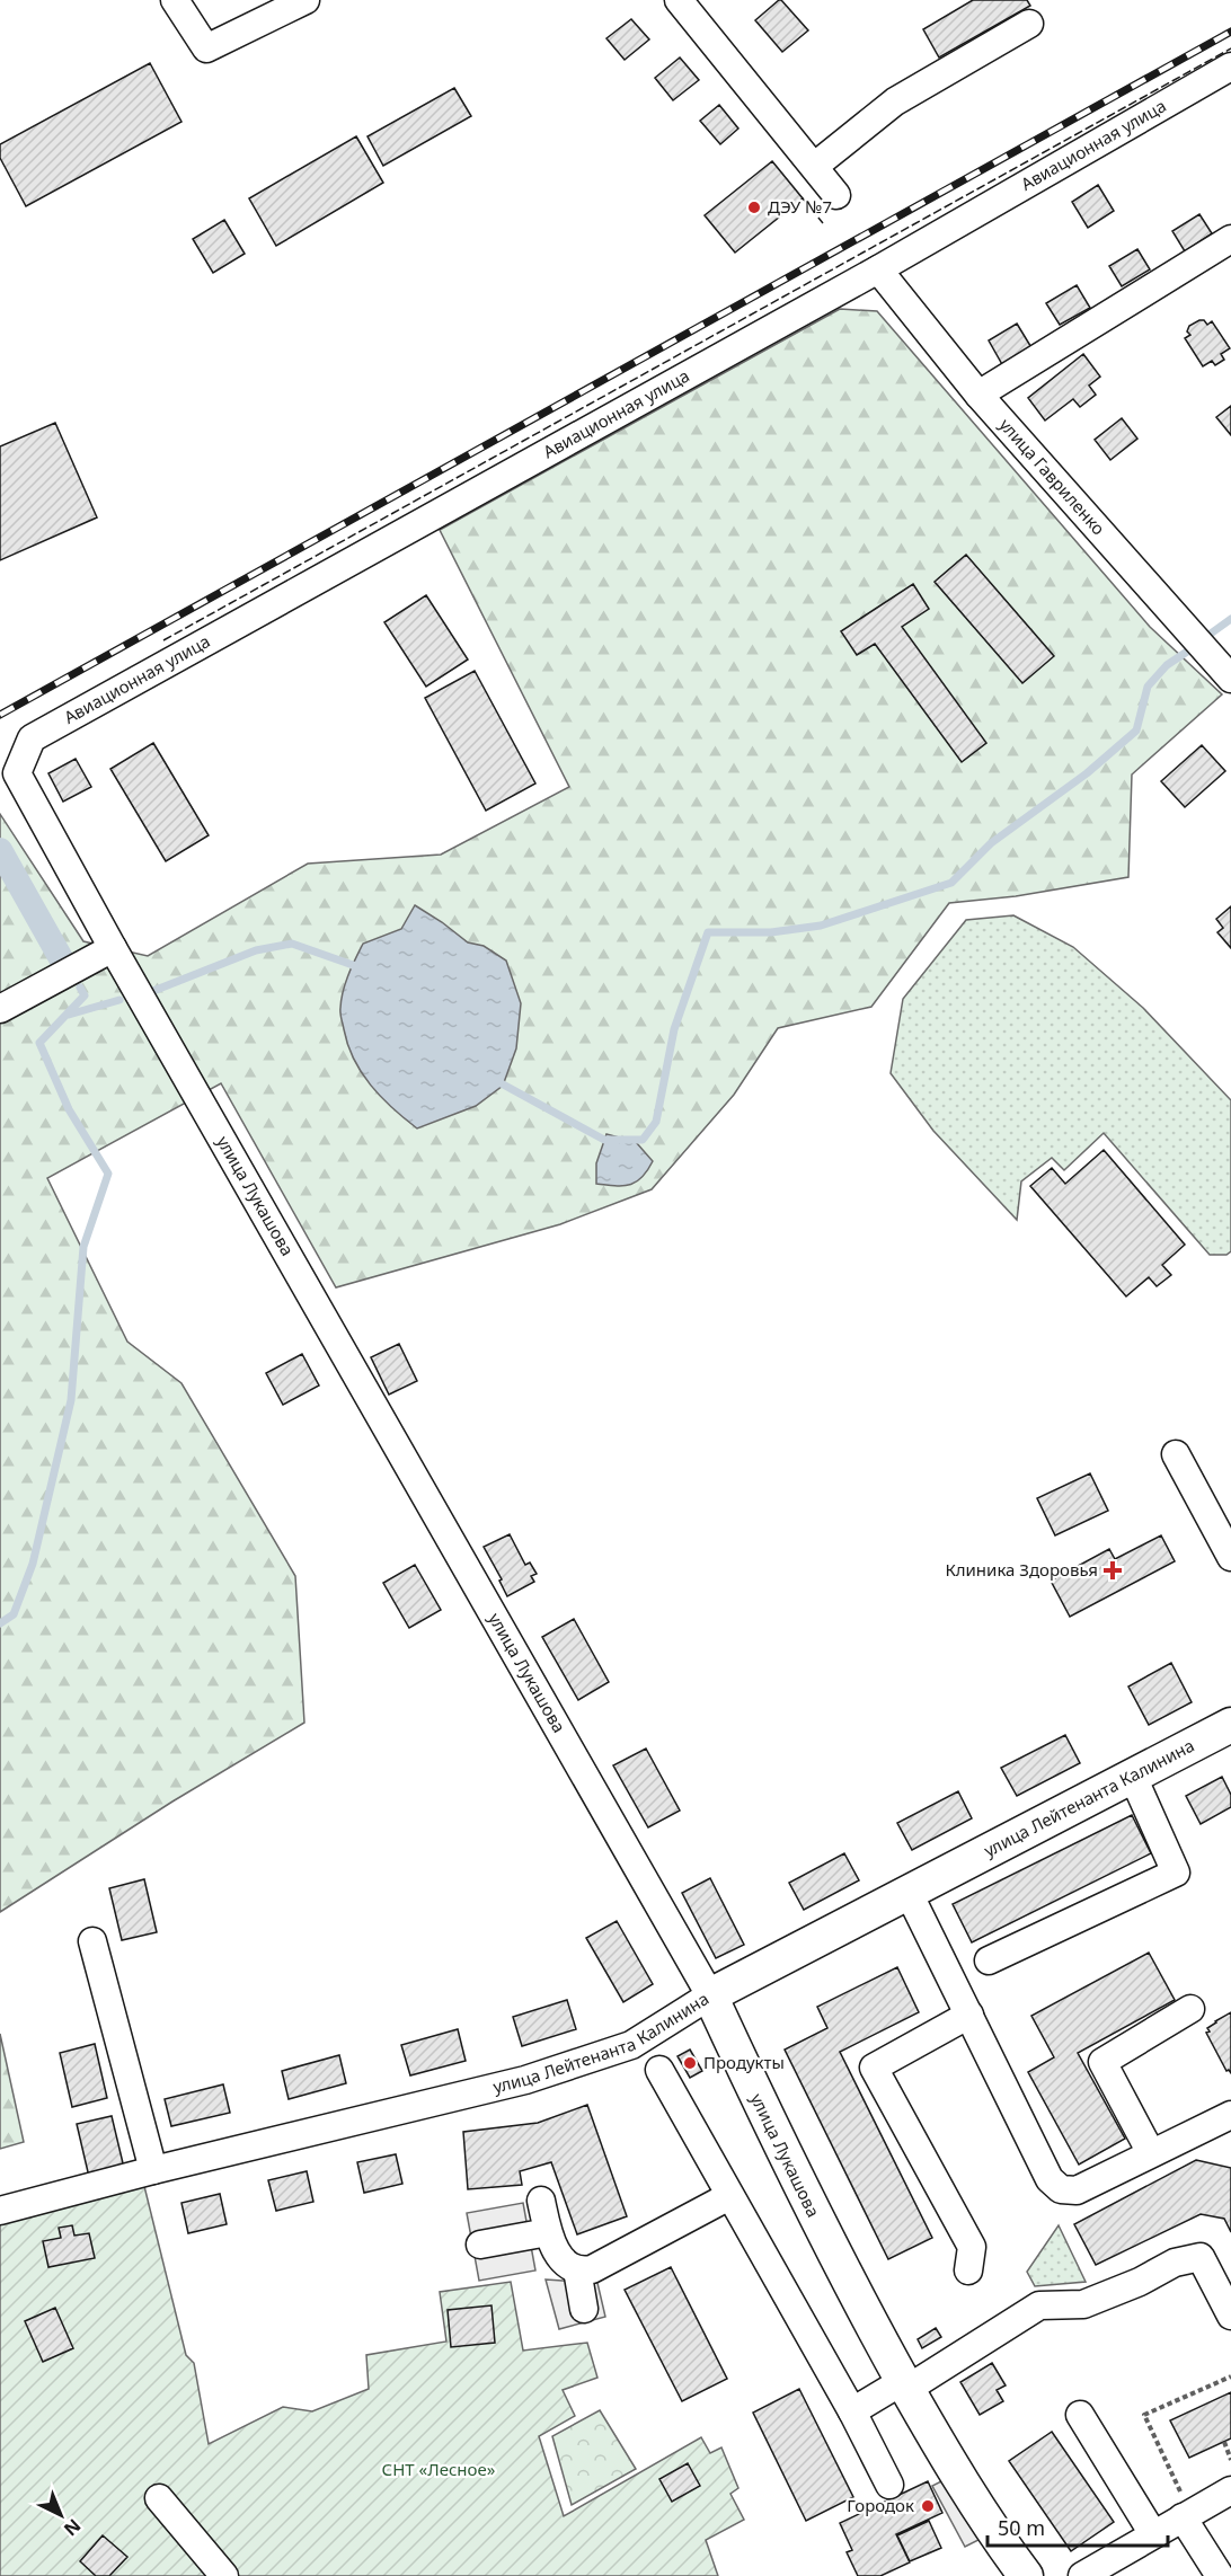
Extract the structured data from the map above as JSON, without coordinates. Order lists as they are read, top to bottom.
{
  "streets": {
    "main road": ["улица Лукашова", "улица Лейтенанта Калинина"],
    "street": ["Авиационная улица", "улица Гавриленко"]
  },
  "crossings": [
    ["Авиационная улица", "улица Гавриленко"],
    ["Авиационная улица", "улица Лукашова"],
    ["улица Лукашова", "улица Лейтенанта Калинина"]
  ],
  "parks": ["СНТ «Лесное»"],
  "places": {
    "other": ["ДЭУ №7", "Продукты", "Городок"],
    "health": ["Клиника Здоровья"]
  },
  "scale_bar": "50 m",
  "north": "bottom right"
}
